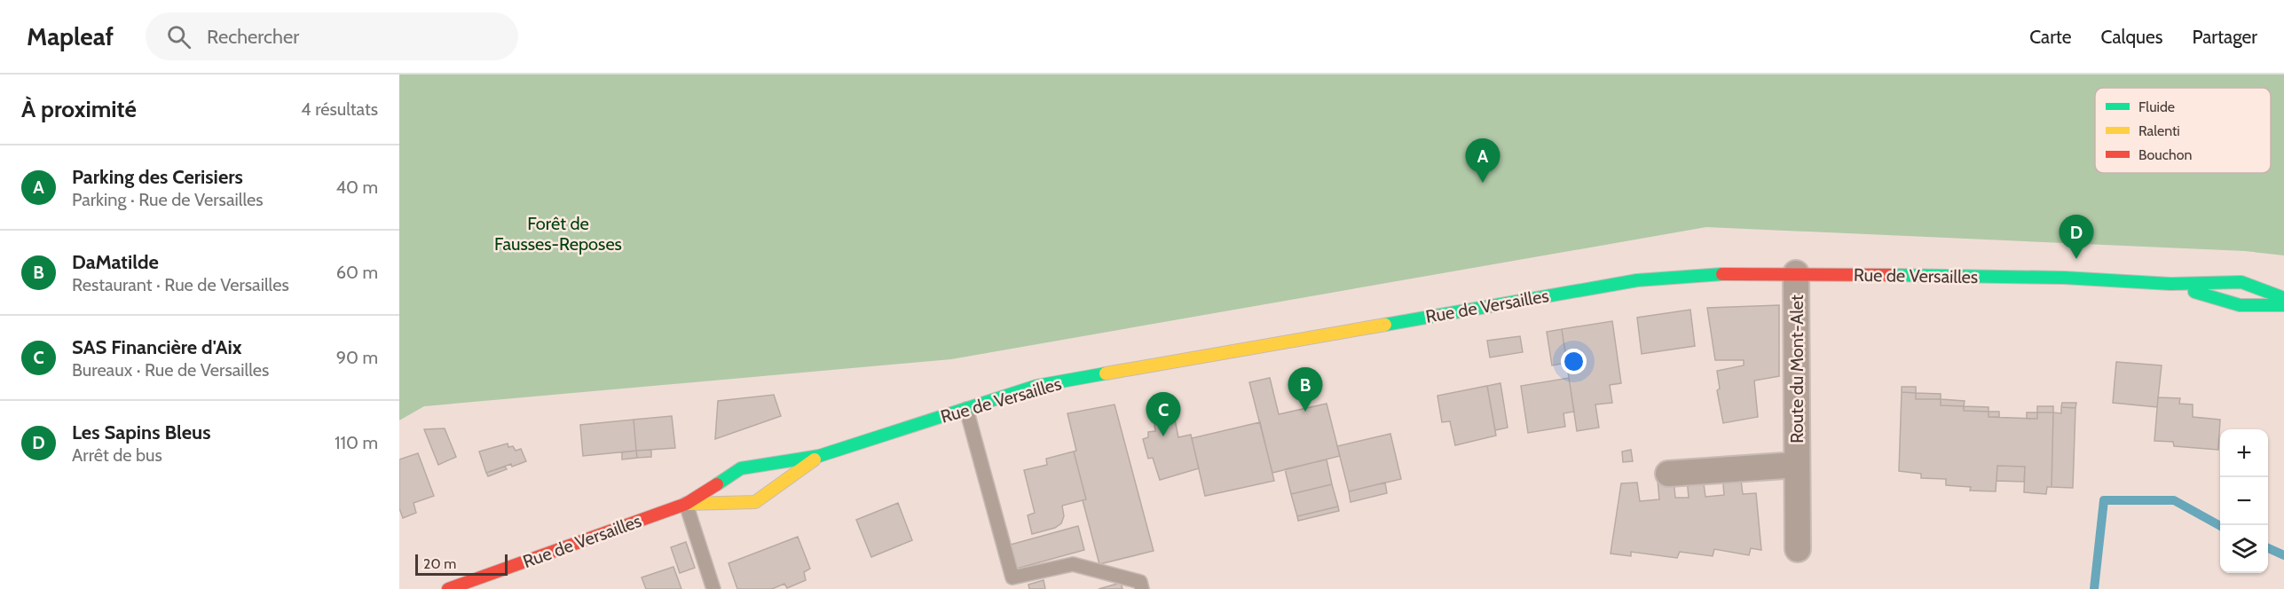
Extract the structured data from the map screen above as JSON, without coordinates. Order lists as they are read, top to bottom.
{
  "streets": {
    "main road": ["Rue de Versailles"],
    "street": ["Route du Mont-Alet"]
  },
  "crossings": [
    ["Rue de Versailles", "Route du Mont-Alet"]
  ],
  "parks": ["Forêt de Fausses-Reposes"],
  "legend": ["Fluide", "Ralenti", "Bouchon"],
  "scale_bar": "20 m",
  "page": {
    "header": "Mapleaf",
    "search": "Rechercher",
    "nav": ["Carte", "Calques", "Partager"],
    "heading": ["À proximité", "4 résultats"],
    "pins": [
      "A",
      "D",
      "B",
      "C"
    ],
    "list": [
      {
        "mark": "A",
        "name": "Parking des Cerisiers",
        "note": "Parking · Rue de Versailles",
        "value": "40 m"
      },
      {
        "mark": "B",
        "name": "DaMatilde",
        "note": "Restaurant · Rue de Versailles",
        "value": "60 m"
      },
      {
        "mark": "C",
        "name": "SAS Financière d'Aix",
        "note": "Bureaux · Rue de Versailles",
        "value": "90 m"
      },
      {
        "mark": "D",
        "name": "Les Sapins Bleus",
        "note": "Arrêt de bus",
        "value": "110 m"
      }
    ],
    "map_buttons": ["+", "−"],
    "scale": "20 m"
  }
}
